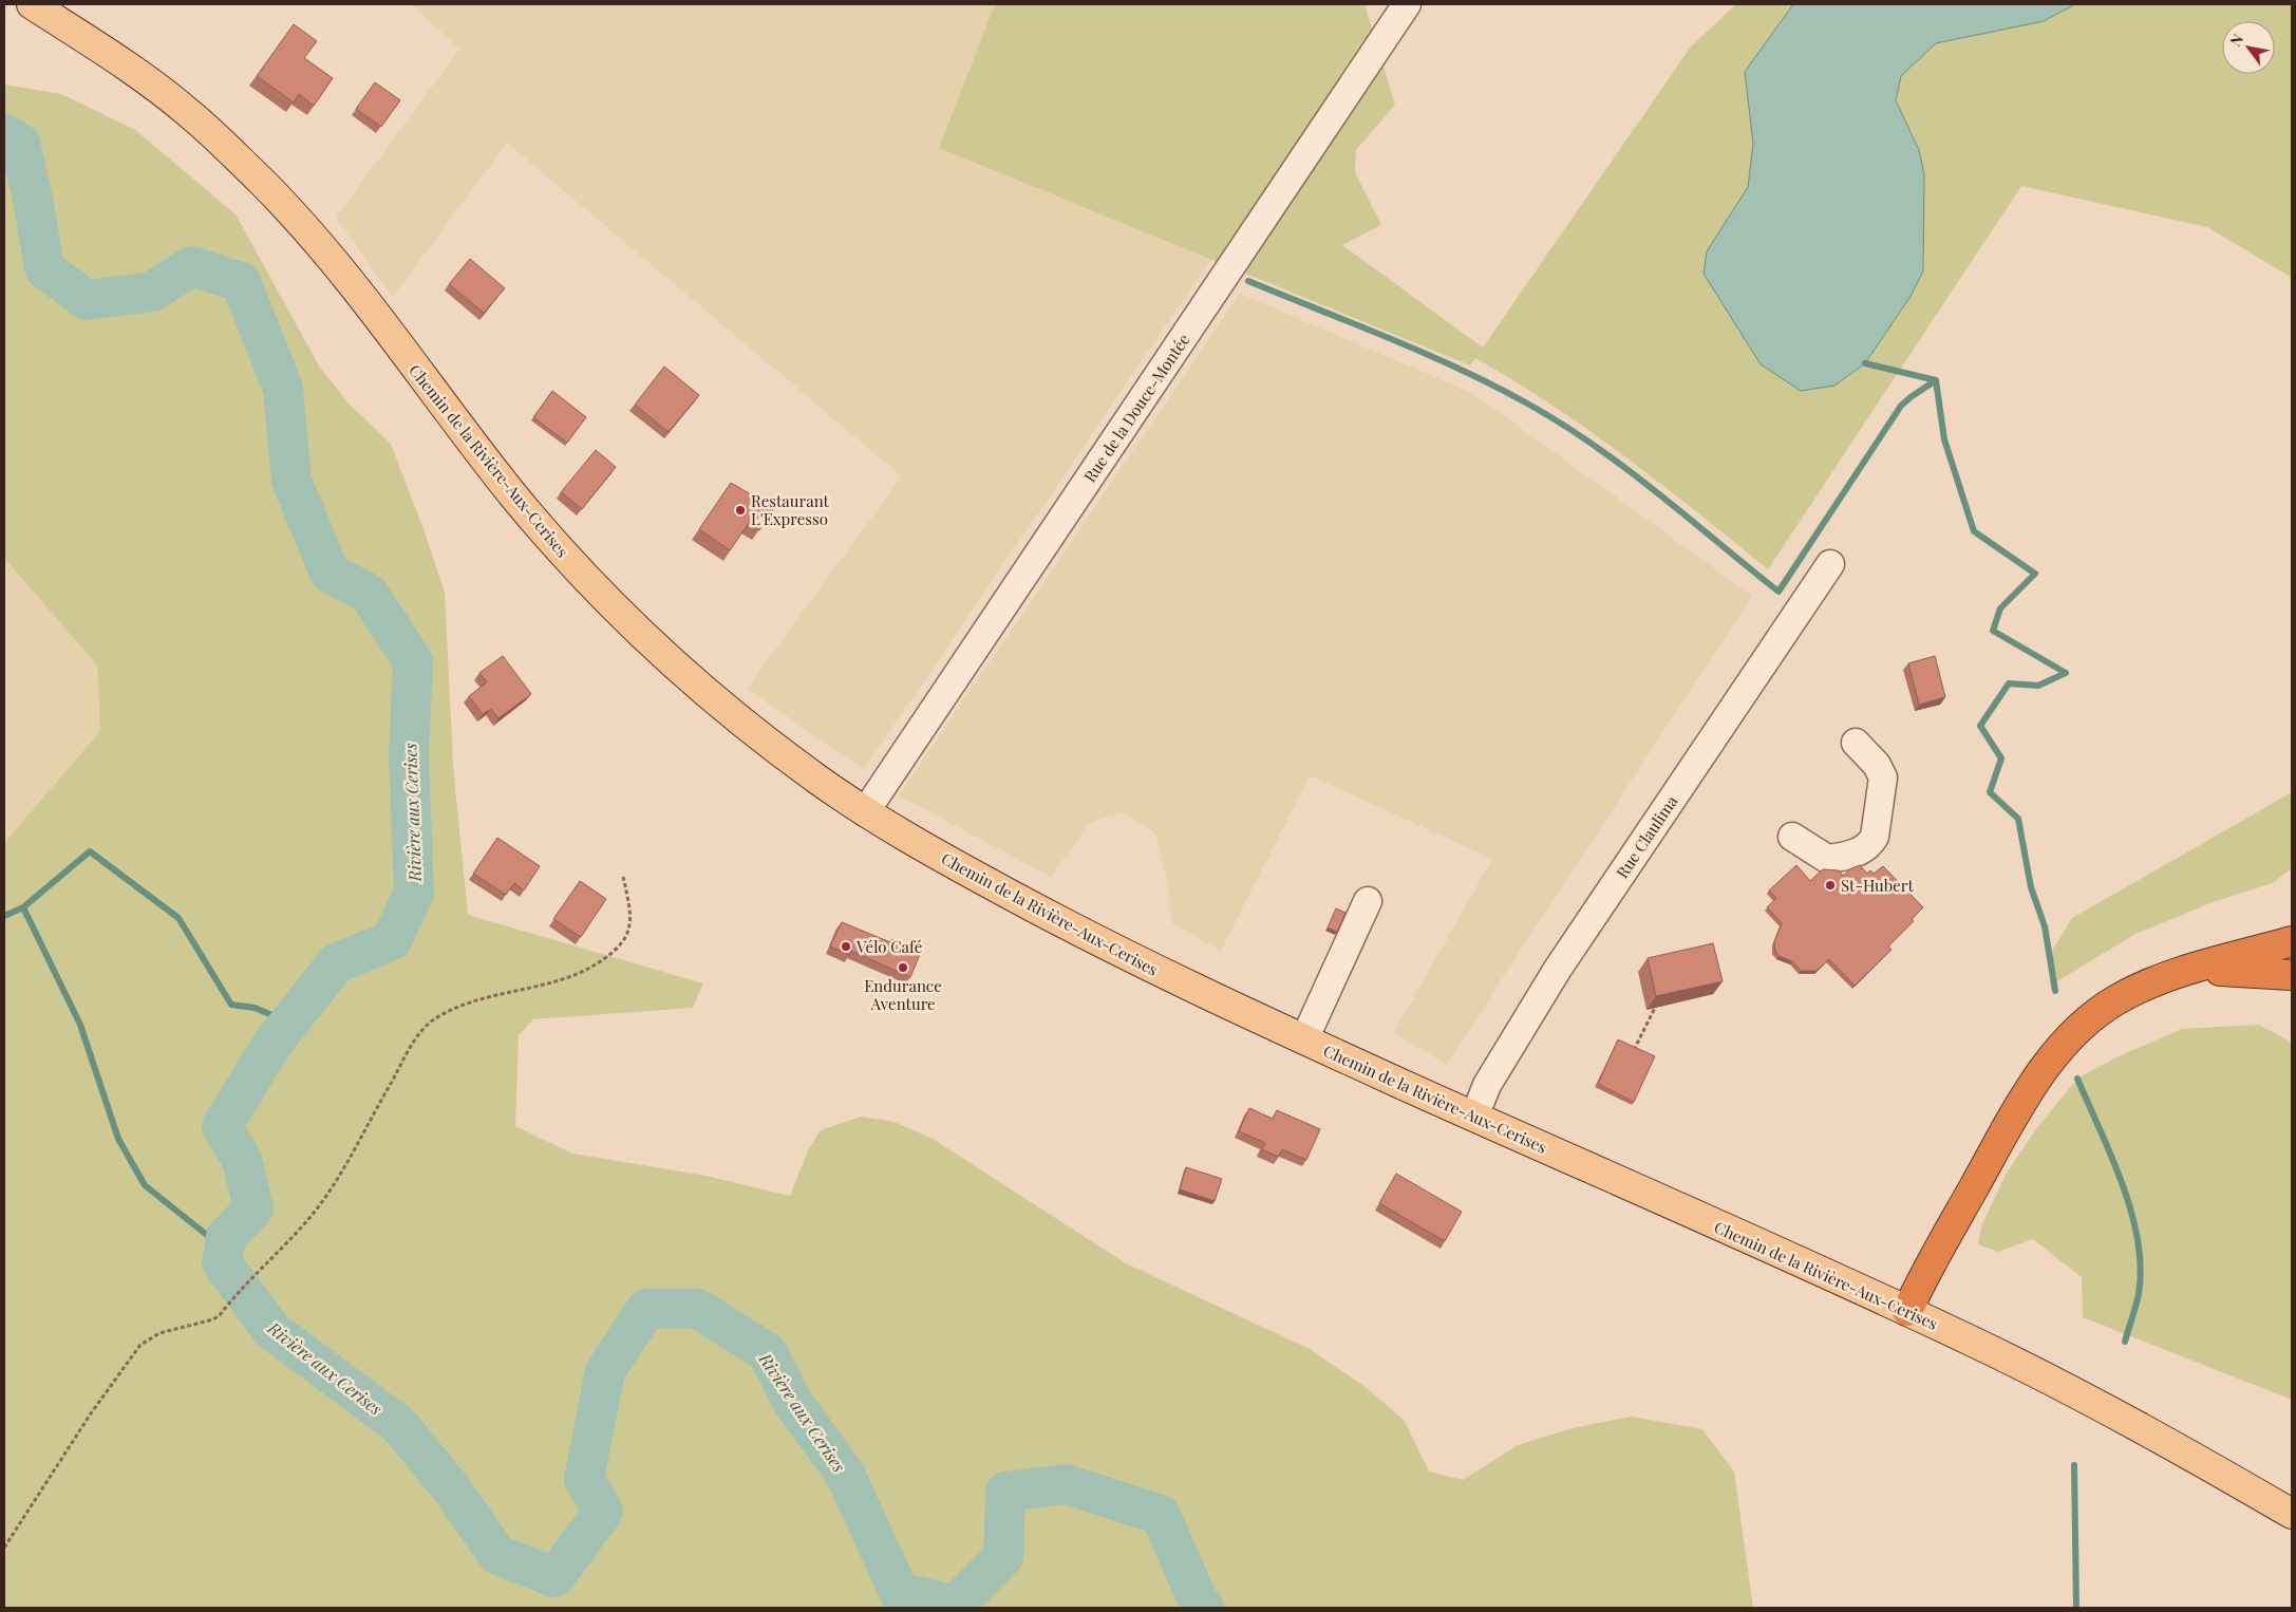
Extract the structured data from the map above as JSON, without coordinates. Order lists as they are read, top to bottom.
{
  "streets": {
    "main road": ["Chemin de la Rivière-Aux-Cerises"],
    "street": ["Rue de la Douce-Montée", "Rue Claulima"]
  },
  "crossings": [
    ["Rue de la Douce-Montée", "Chemin de la Rivière-Aux-Cerises"],
    ["Chemin de la Rivière-Aux-Cerises", "Rue Claulima"]
  ],
  "water": ["Rivière aux Cerises"],
  "places": [
    "Restaurant L'Expresso",
    "St-Hubert",
    "Vélo Café",
    "Endurance Aventure"
  ],
  "north": "top left"
}
